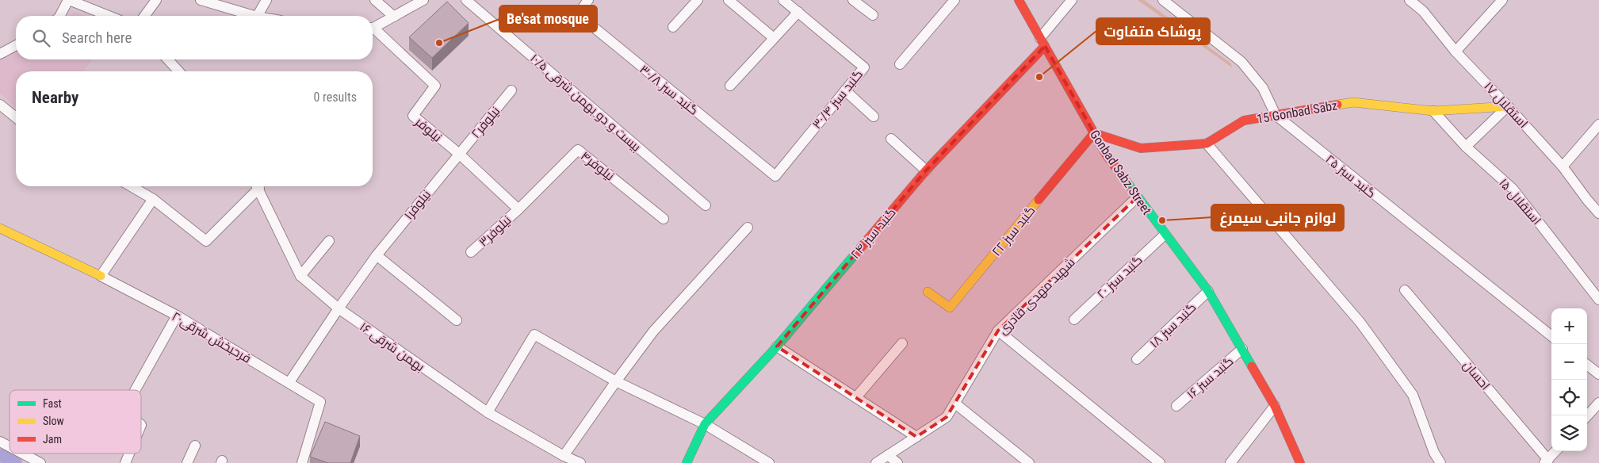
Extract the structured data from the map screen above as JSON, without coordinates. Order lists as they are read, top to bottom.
{
  "streets": {
    "street": [
      "گنبد سبز ۳۰/۸",
      "گنبد سبز ۳۰/۴",
      "بیست و دو بهمن شرقی ۱۰/۵",
      "استقلال ۱۷",
      "15 Gonbad Sabz",
      "نیلوفر۲",
      "نیلوفر",
      "نیلوفر۴",
      "Gonbad Sabz Street",
      "گنبد سبز ۲۵",
      "استقلال ۱۵",
      "نیلوفر۱",
      "نیلوفر۳",
      "گنبد سبز ۲۲",
      "گنبد سبز ۲۴",
      "گنبد سبز ۲۰",
      "شهید مهدی قادری",
      "گنبد سبز ۱۸",
      "فرحبخش شرقی۲۰",
      "بهمن شرقی ۱۶",
      "احسان",
      "گنبد سبز ۱۶"
    ]
  },
  "crossings": [
    ["گنبد سبز ۳۰/۸", "گنبد سبز ۳۰/۴"],
    ["استقلال ۱۷", "15 Gonbad Sabz"],
    ["15 Gonbad Sabz", "Gonbad Sabz Street"],
    ["15 Gonbad Sabz", "گنبد سبز ۲۵"],
    ["15 Gonbad Sabz", "استقلال ۱۵"],
    ["15 Gonbad Sabz", "گنبد سبز ۲۲"],
    ["نیلوفر۲", "نیلوفر"],
    ["نیلوفر۲", "نیلوفر۱"],
    ["نیلوفر", "نیلوفر۴"],
    ["نیلوفر", "نیلوفر۱"],
    ["نیلوفر", "نیلوفر۳"],
    ["نیلوفر۴", "نیلوفر۳"],
    ["Gonbad Sabz Street", "گنبد سبز ۲۲"],
    ["Gonbad Sabz Street", "گنبد سبز ۲۴"],
    ["Gonbad Sabz Street", "گنبد سبز ۲۰"],
    ["Gonbad Sabz Street", "شهید مهدی قادری"],
    ["Gonbad Sabz Street", "گنبد سبز ۱۸"],
    ["Gonbad Sabz Street", "گنبد سبز ۱۶"],
    ["نیلوفر۱", "فرحبخش شرقی۲۰"],
    ["نیلوفر۱", "بهمن شرقی ۱۶"]
  ],
  "places": ["Be'sat mosque", "پوشاک متفاوت", "لوازم جانبی سیمرغ"],
  "legend": ["Fast", "Slow", "Jam"],
  "page": {
    "search": "Search here",
    "heading": ["Nearby", "0 results"],
    "map_buttons": ["+", "−"]
  }
}
